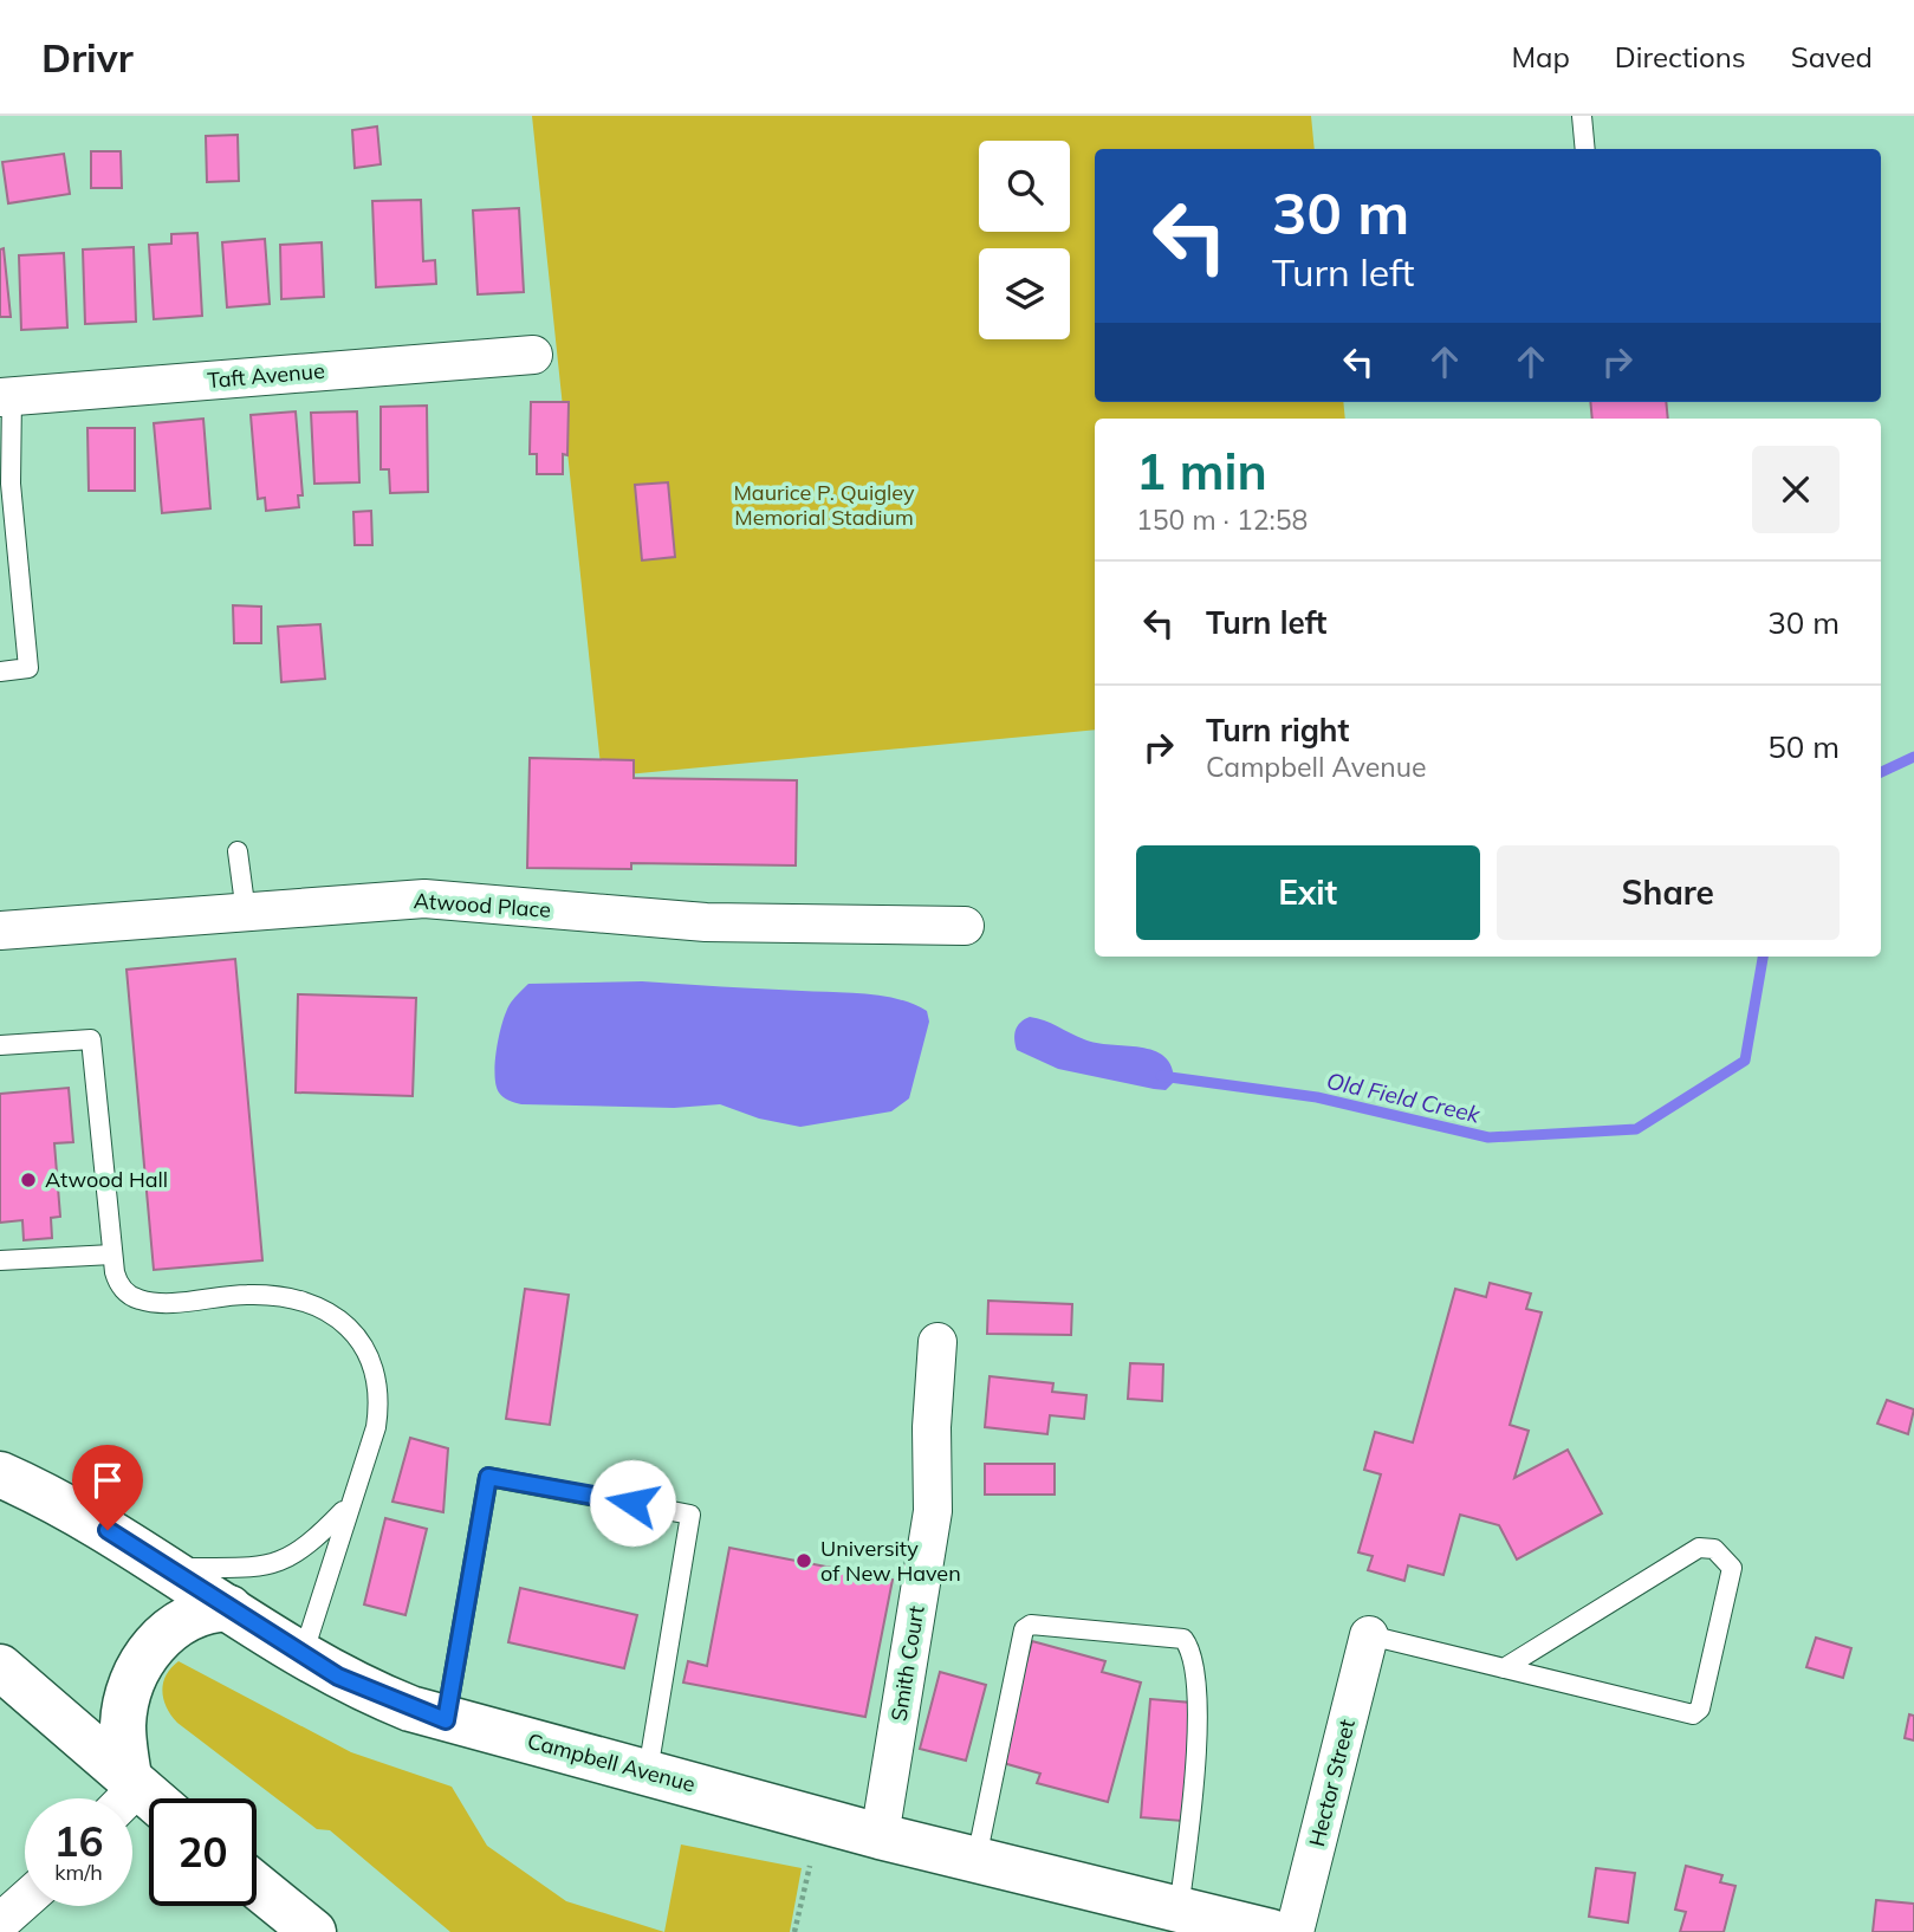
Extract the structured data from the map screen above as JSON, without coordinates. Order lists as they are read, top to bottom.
{
  "streets": {
    "main road": ["Campbell Avenue"],
    "street": [
      "Taft Avenue",
      "Atwood Place",
      "Smith Court",
      "Hector Street"
    ]
  },
  "crossings": [
    ["Smith Court", "Campbell Avenue"]
  ],
  "water": ["Old Field Creek"],
  "parks": ["Maurice P. Quigley Memorial Stadium"],
  "places": ["Atwood Hall", "University of New Haven"],
  "page": {
    "header": "Drivr",
    "nav": ["Map", "Directions", "Saved"],
    "turn": ["30 m", "Turn left"],
    "heading": ["1 min", "150 m · 12:58"],
    "list": [
      {
        "name": "Turn left",
        "value": "30 m"
      },
      {
        "name": "Turn right",
        "note": "Campbell Avenue",
        "value": "50 m"
      }
    ],
    "buttons": ["Exit", "Share"],
    "speed": "16 km/h",
    "limit": "20"
  }
}
